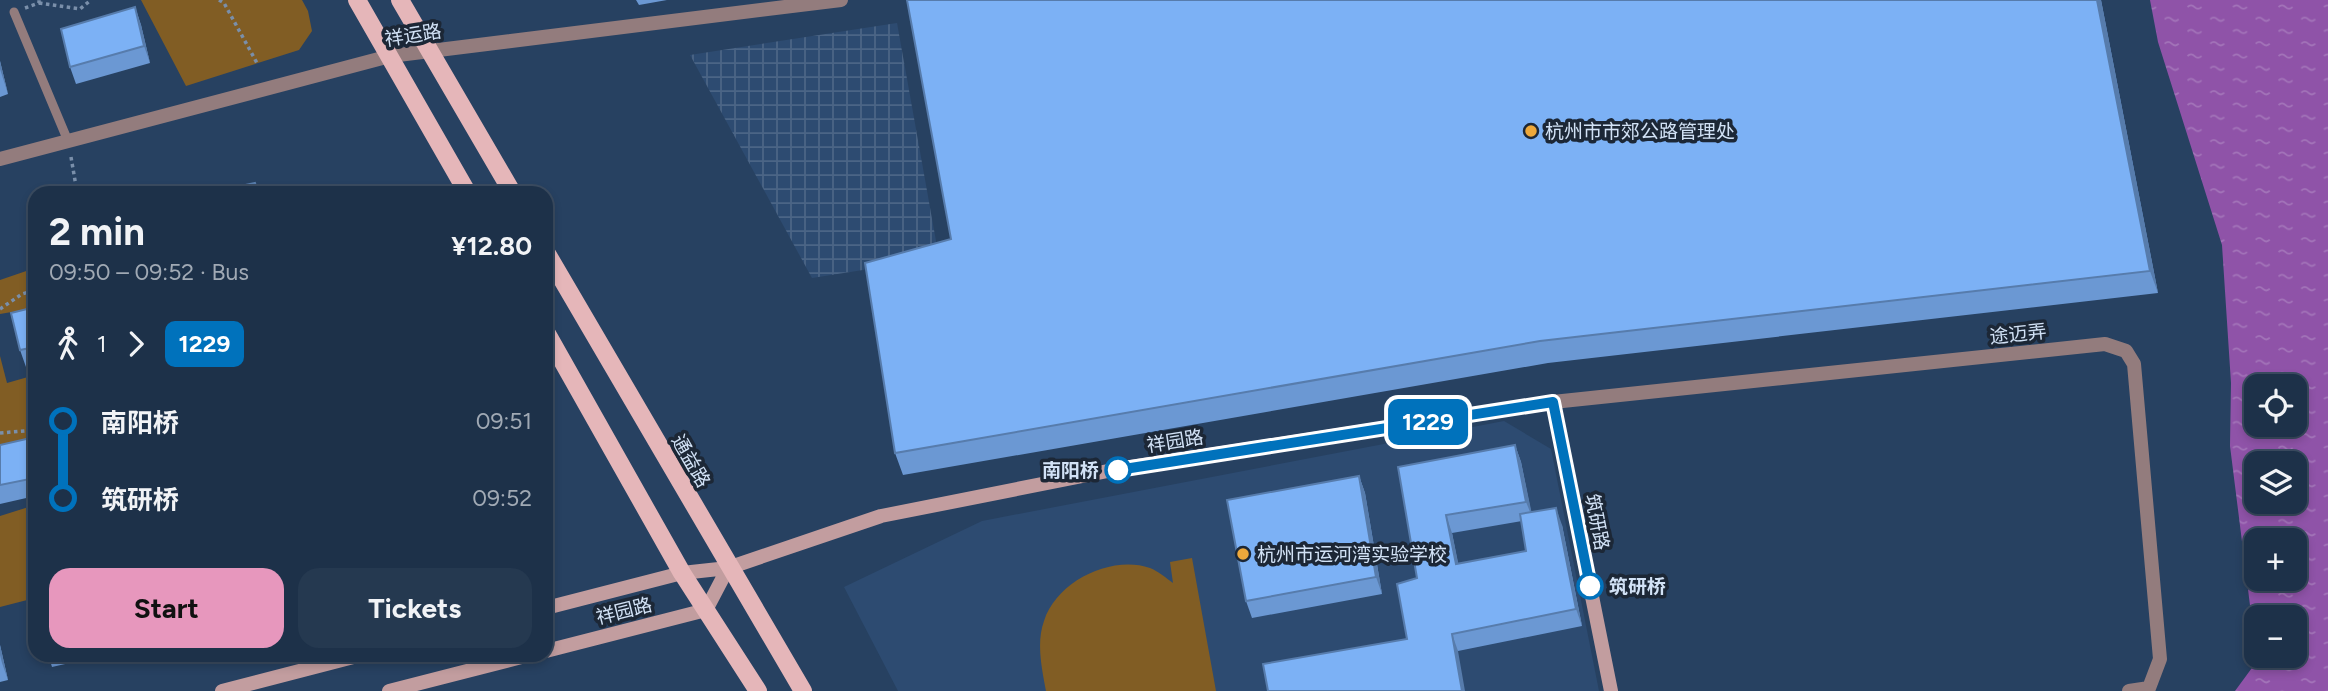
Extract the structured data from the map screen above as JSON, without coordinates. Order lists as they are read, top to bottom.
{
  "streets": {
    "main road": ["通益路"],
    "street": [
      "祥运路",
      "途迈弄",
      "祥园路",
      "筑研路"
    ]
  },
  "crossings": [
    ["途迈弄", "祥园路"],
    ["途迈弄", "筑研路"],
    ["祥园路", "通益路"],
    ["祥园路", "筑研路"]
  ],
  "places": [
    "杭州市市郊公路管理处",
    "南阳桥",
    "杭州市运河湾实验学校",
    "筑研桥"
  ],
  "lines": ["bus line 1229"],
  "page": {
    "on_map": "1229",
    "heading": ["2 min", "09:50 – 09:52 · Bus", "¥12.80"],
    "legs": ["1", "1229"],
    "map_buttons": ["+", "−"],
    "list": [
      {
        "name": "南阳桥",
        "value": "09:51"
      },
      {
        "name": "筑研桥",
        "value": "09:52"
      }
    ],
    "buttons": ["Start", "Tickets"]
  }
}
